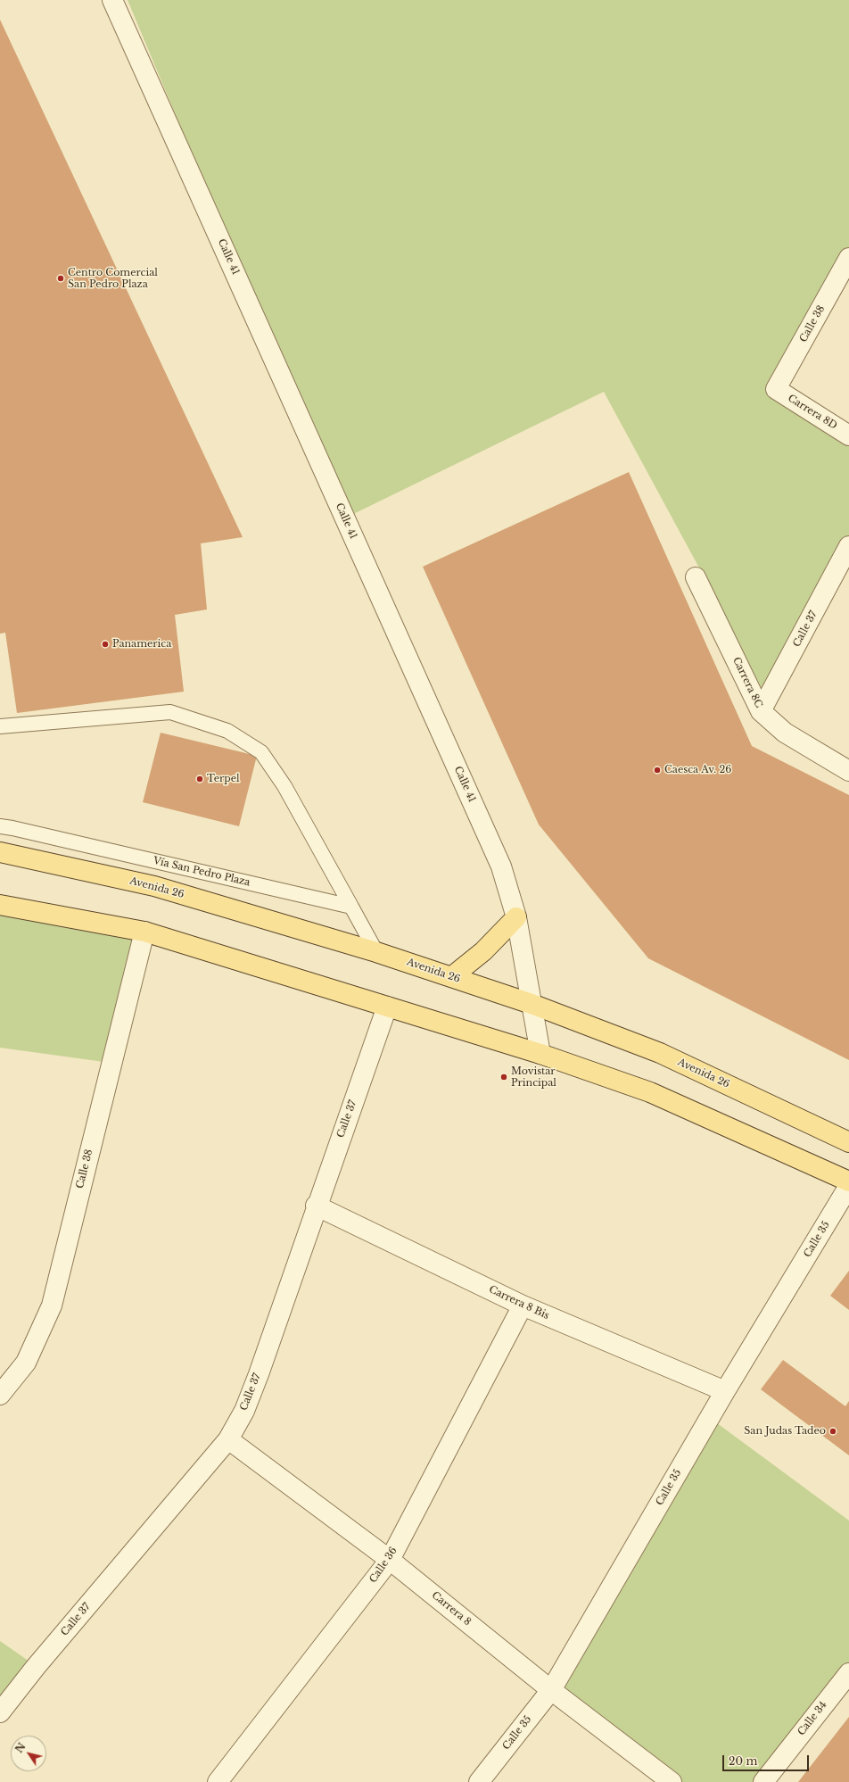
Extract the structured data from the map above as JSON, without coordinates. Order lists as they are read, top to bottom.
{
  "streets": {
    "main road": ["Avenida 26"],
    "street": [
      "Calle 41",
      "Calle 38",
      "Carrera 8D",
      "Calle 37",
      "Carrera 8C",
      "Calle 35",
      "Carrera 8 Bis",
      "Calle 36",
      "Carrera 8",
      "Calle 34"
    ],
    "lane": ["Vía San Pedro Plaza"]
  },
  "crossings": [
    ["Calle 41", "Avenida 26"],
    ["Calle 38", "Carrera 8D"],
    ["Calle 37", "Carrera 8C"],
    ["Calle 37", "Carrera 8 Bis"],
    ["Calle 37", "Carrera 8"],
    ["Calle 35", "Carrera 8 Bis"],
    ["Calle 35", "Carrera 8"],
    ["Carrera 8 Bis", "Calle 36"],
    ["Calle 36", "Carrera 8"]
  ],
  "places": [
    "Centro Comercial San Pedro Plaza",
    "Panamerica",
    "Caesca Av. 26",
    "Terpel",
    "Movistar Principal",
    "San Judas Tadeo"
  ],
  "scale_bar": "20 m",
  "north": "top left"
}
